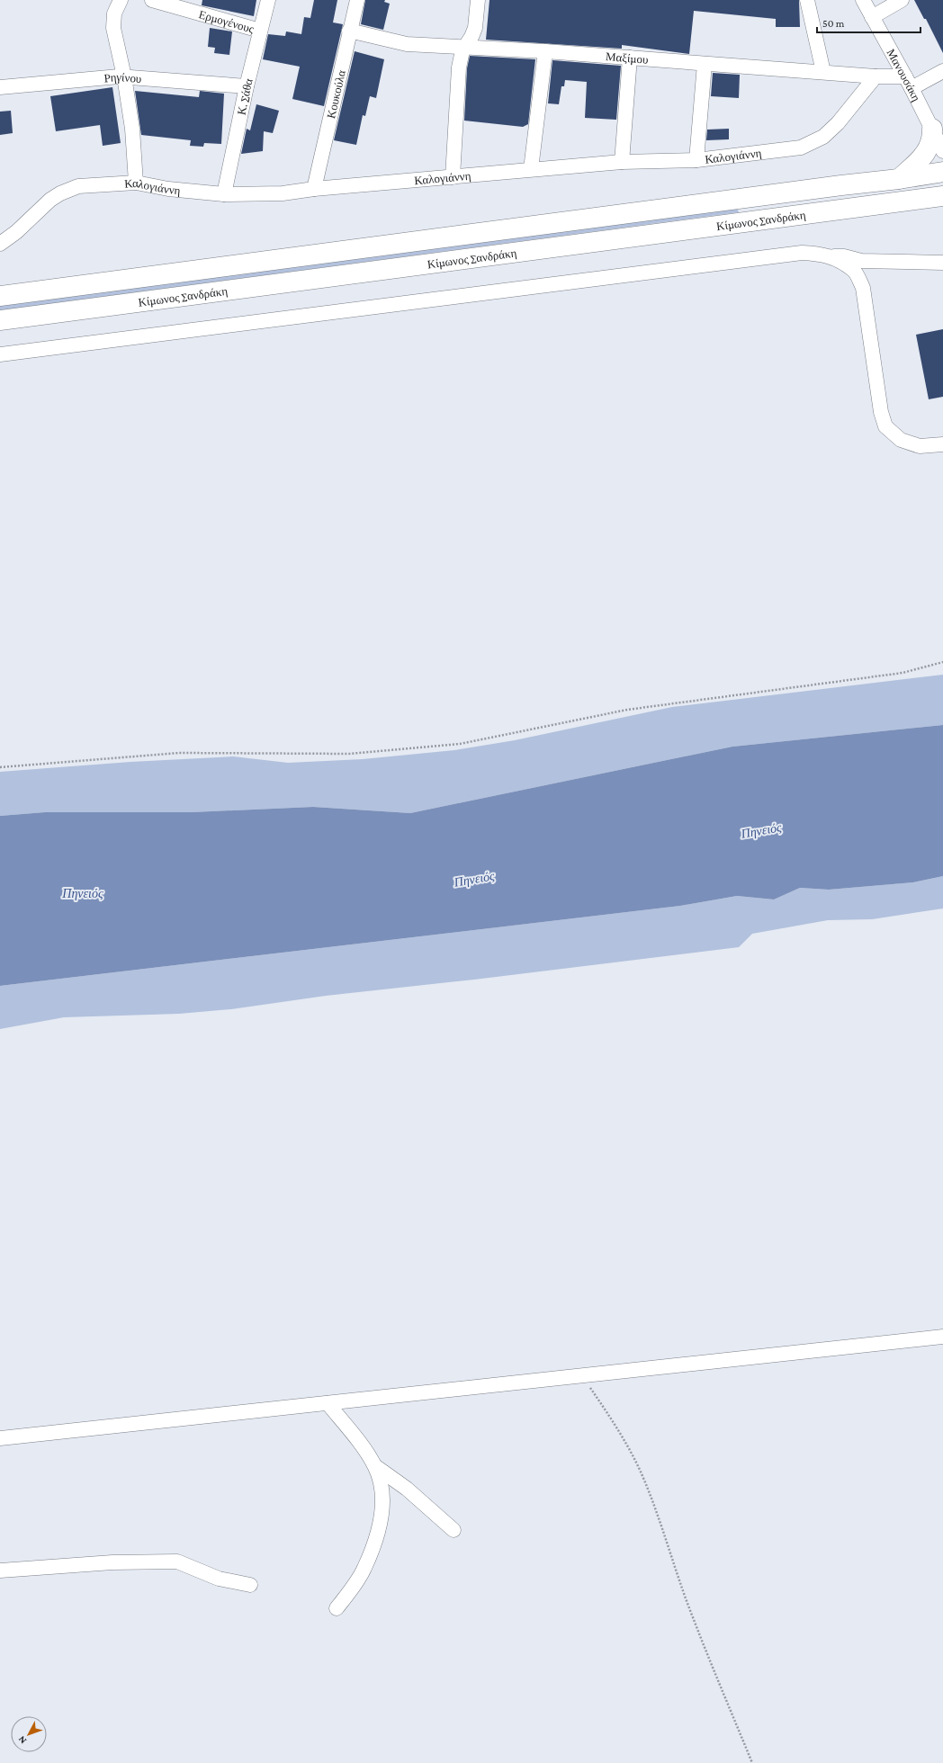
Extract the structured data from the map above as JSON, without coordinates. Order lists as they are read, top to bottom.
{
  "streets": {
    "highway": ["Κίμωνος Σανδράκη"],
    "street": [
      "Ερμογένους",
      "Μαξίμου",
      "Μανουσάκη",
      "Ρηγίνου",
      "Κουκούλα",
      "Κ. Σάθα",
      "Καλογιάννη"
    ]
  },
  "crossings": [
    ["Ερμογένους", "Κ. Σάθα"],
    ["Μαξίμου", "Μανουσάκη"],
    ["Μαξίμου", "Κουκούλα"],
    ["Μαξίμου", "Καλογιάννη"],
    ["Ρηγίνου", "Κ. Σάθα"],
    ["Κουκούλα", "Καλογιάννη"],
    ["Κ. Σάθα", "Καλογιάννη"]
  ],
  "water": ["Πηνειός"],
  "scale_bar": "50 m",
  "north": "bottom left"
}
